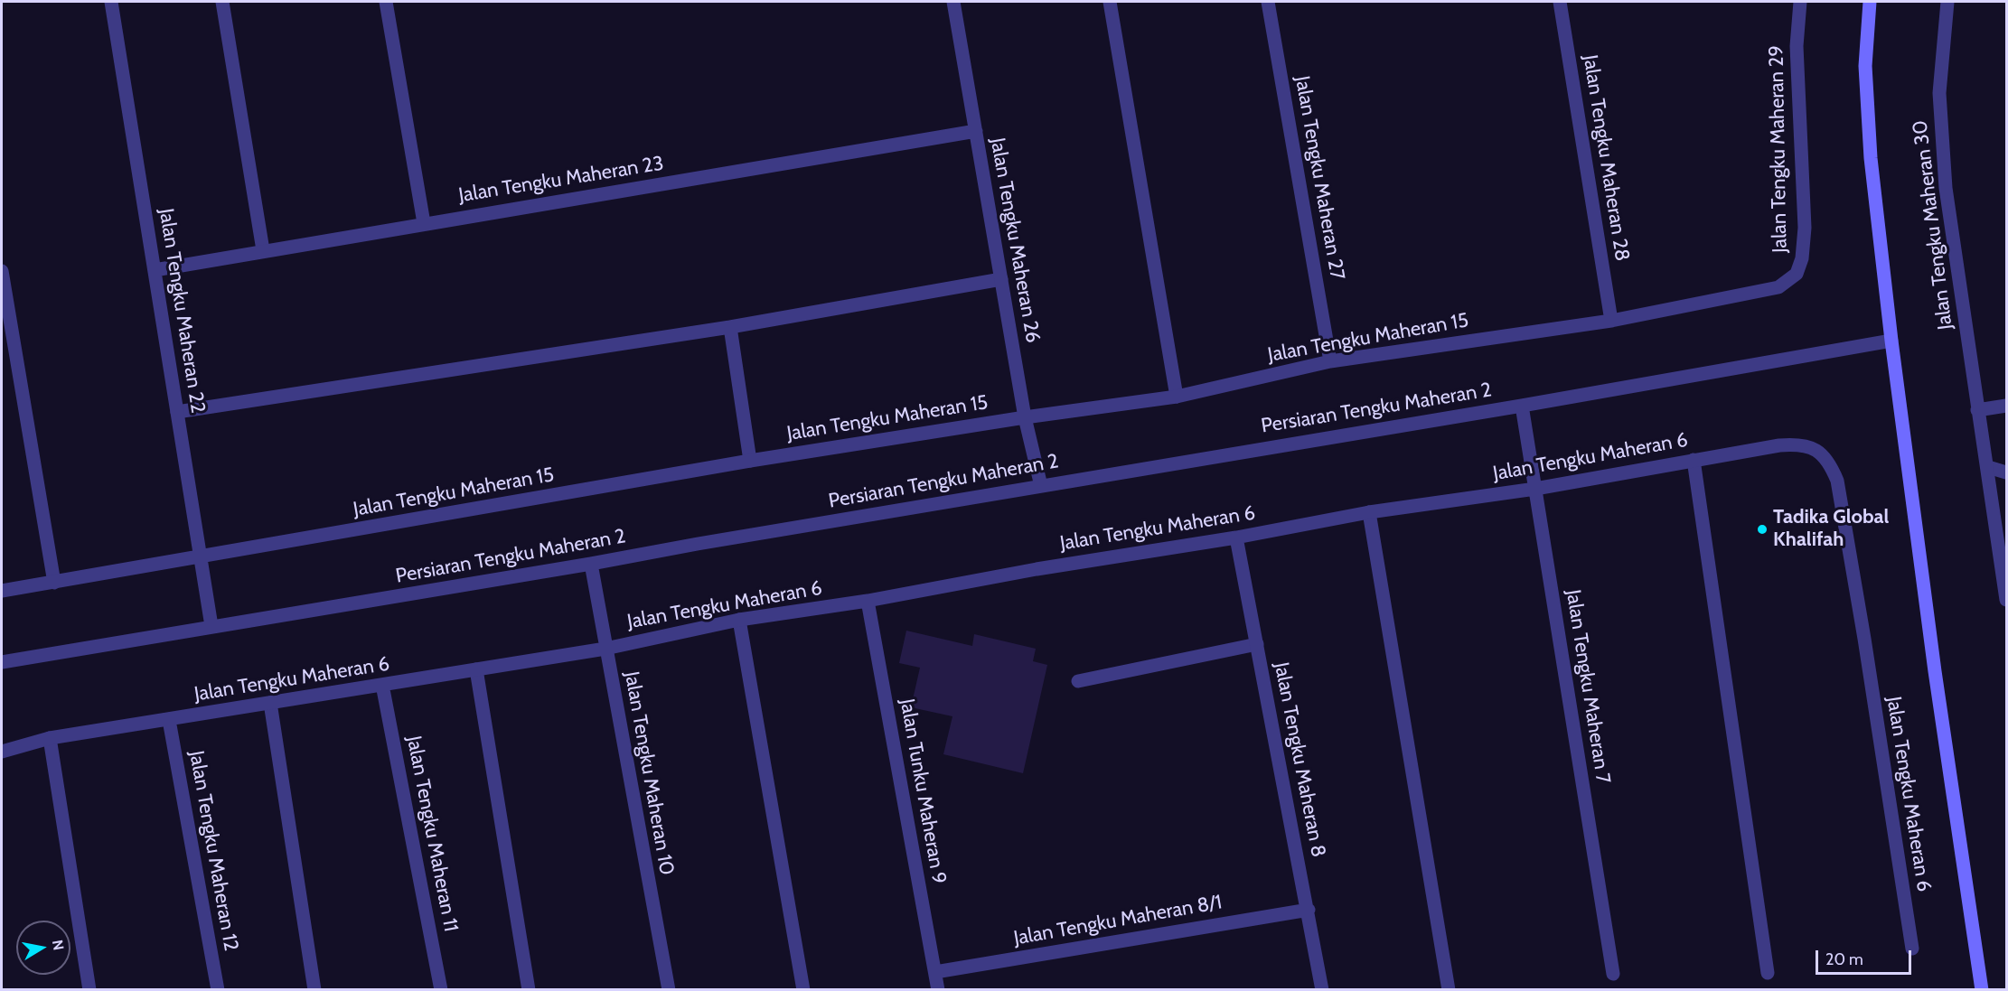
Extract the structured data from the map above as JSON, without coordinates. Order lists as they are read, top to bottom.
{
  "streets": {
    "street": [
      "Jalan Tengku Maheran 29",
      "Jalan Tengku Maheran 28",
      "Jalan Tengku Maheran 27",
      "Jalan Tengku Maheran 23",
      "Jalan Tengku Maheran 30",
      "Jalan Tengku Maheran 26",
      "Jalan Tengku Maheran 22",
      "Jalan Tengku Maheran 15",
      "Persiaran Tengku Maheran 2",
      "Jalan Tengku Maheran 6",
      "Jalan Tengku Maheran 7",
      "Jalan Tengku Maheran 8",
      "Jalan Tengku Maheran 10",
      "Jalan Tunku Maheran 9",
      "Jalan Tengku Maheran 11",
      "Jalan Tengku Maheran 12",
      "Jalan Tengku Maheran 8/1"
    ]
  },
  "crossings": [
    ["Jalan Tengku Maheran 29", "Jalan Tengku Maheran 15"],
    ["Jalan Tengku Maheran 28", "Jalan Tengku Maheran 15"],
    ["Jalan Tengku Maheran 27", "Jalan Tengku Maheran 15"],
    ["Jalan Tengku Maheran 23", "Jalan Tengku Maheran 26"],
    ["Jalan Tengku Maheran 23", "Jalan Tengku Maheran 22"],
    ["Jalan Tengku Maheran 26", "Jalan Tengku Maheran 15"],
    ["Jalan Tengku Maheran 26", "Persiaran Tengku Maheran 2"],
    ["Jalan Tengku Maheran 22", "Jalan Tengku Maheran 15"],
    ["Jalan Tengku Maheran 22", "Persiaran Tengku Maheran 2"],
    ["Persiaran Tengku Maheran 2", "Jalan Tengku Maheran 7"],
    ["Persiaran Tengku Maheran 2", "Jalan Tengku Maheran 10"],
    ["Jalan Tengku Maheran 6", "Jalan Tengku Maheran 7"],
    ["Jalan Tengku Maheran 6", "Jalan Tengku Maheran 8"],
    ["Jalan Tengku Maheran 6", "Jalan Tengku Maheran 10"],
    ["Jalan Tengku Maheran 6", "Jalan Tunku Maheran 9"],
    ["Jalan Tengku Maheran 6", "Jalan Tengku Maheran 11"],
    ["Jalan Tengku Maheran 6", "Jalan Tengku Maheran 12"],
    ["Jalan Tengku Maheran 8", "Jalan Tengku Maheran 8/1"],
    ["Jalan Tunku Maheran 9", "Jalan Tengku Maheran 8/1"]
  ],
  "places": ["Tadika Global Khalifah"],
  "scale_bar": "20 m",
  "north": "right"
}
